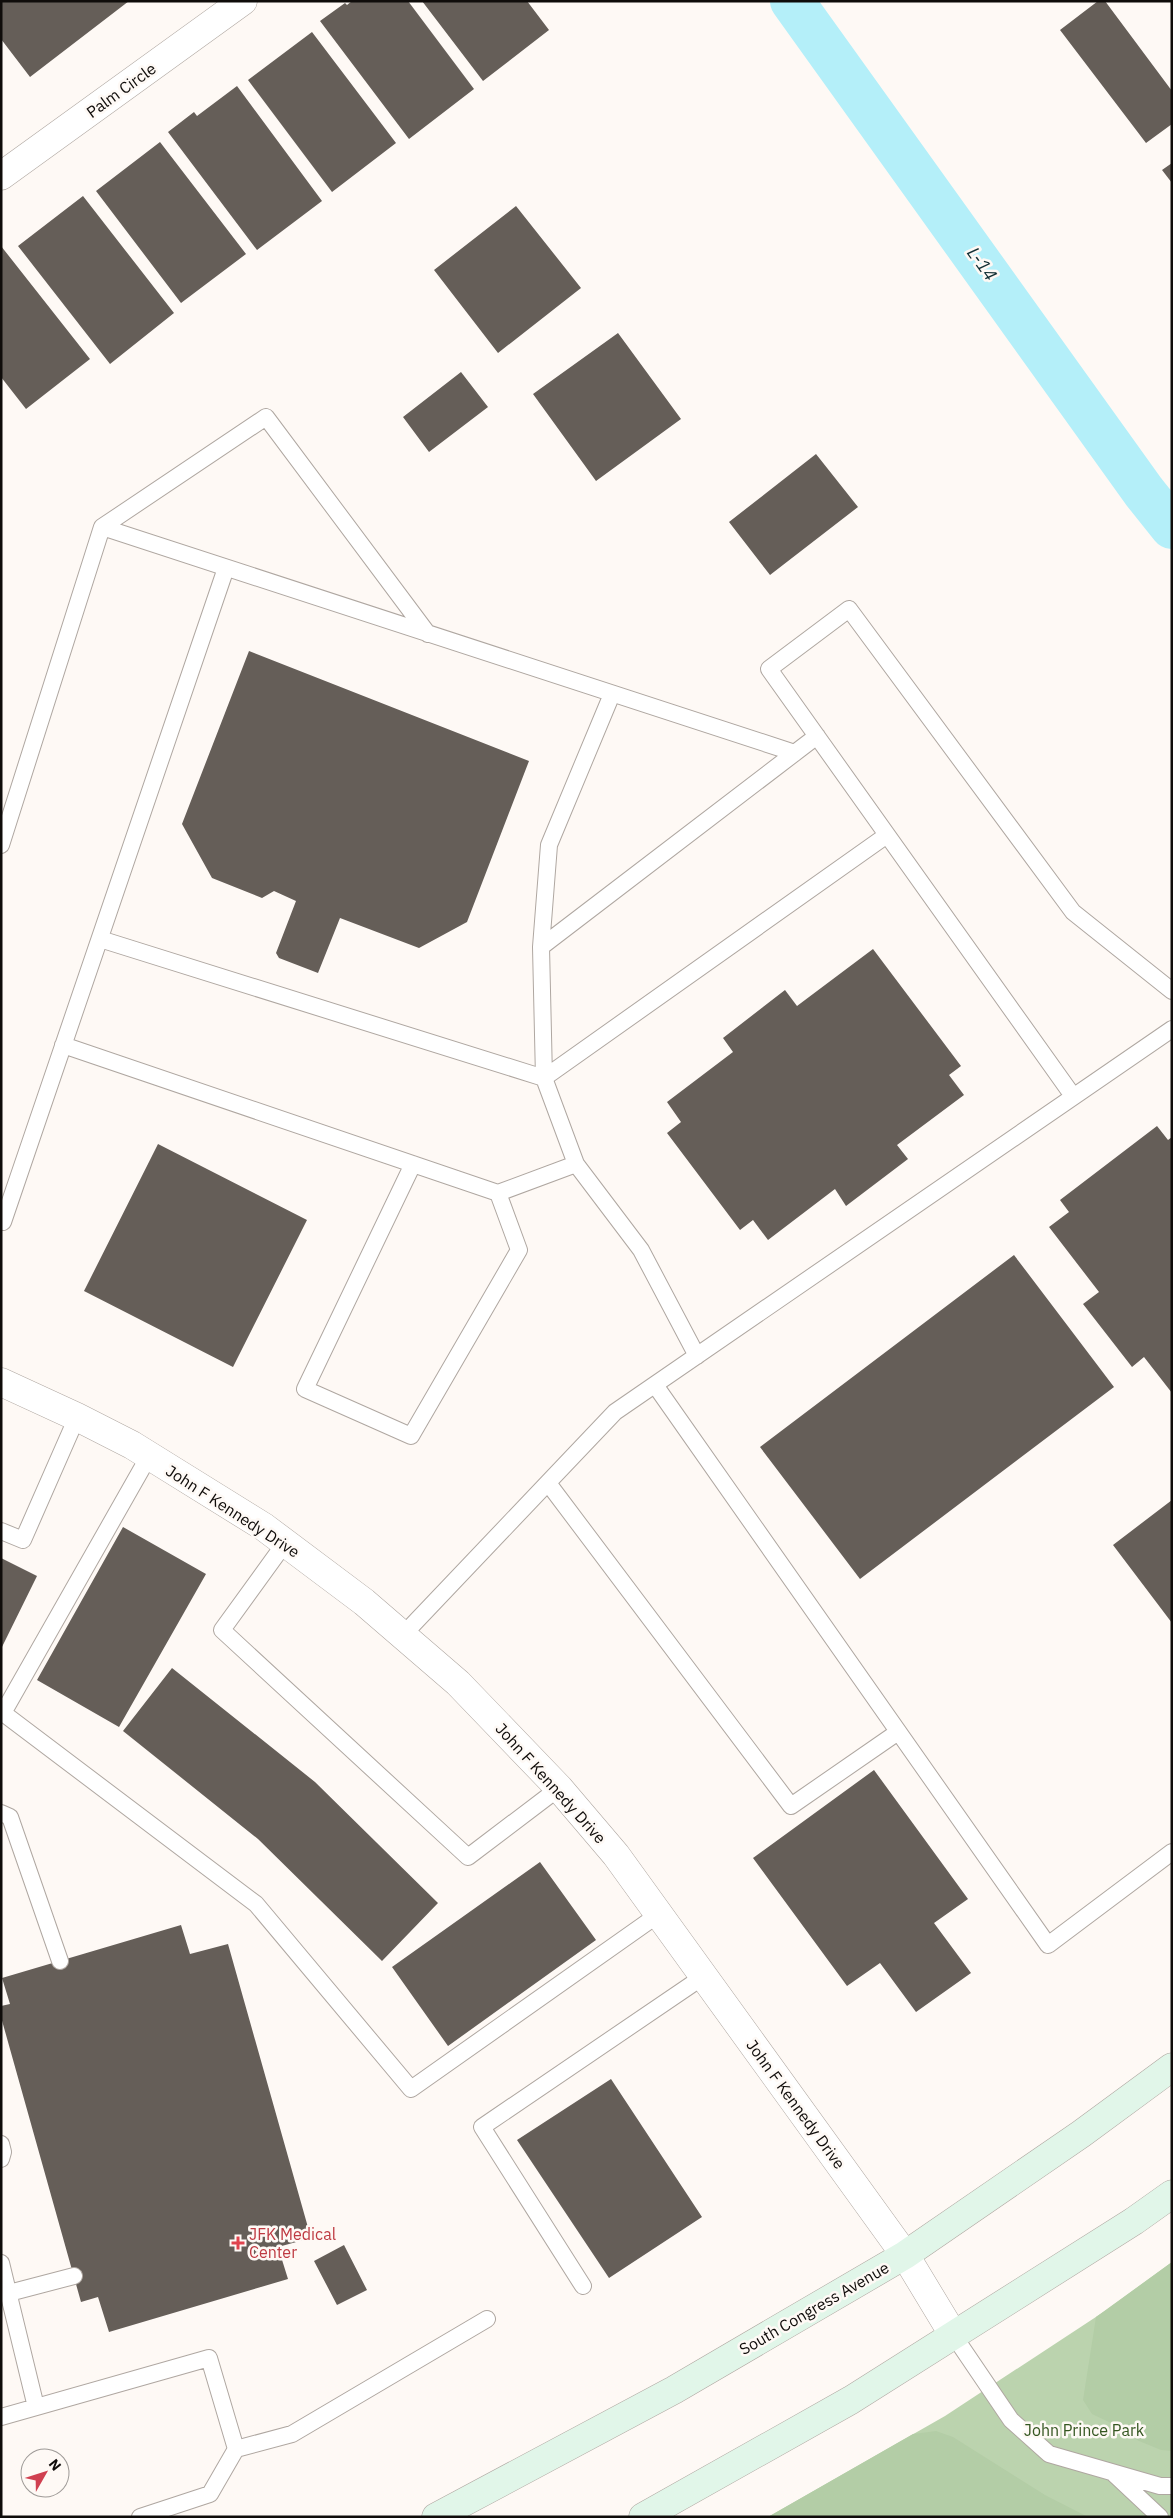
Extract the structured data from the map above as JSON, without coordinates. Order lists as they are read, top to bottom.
{
  "streets": {
    "main road": ["South Congress Avenue"],
    "street": ["Palm Circle", "John F Kennedy Drive"]
  },
  "crossings": [
    ["John F Kennedy Drive", "South Congress Avenue"]
  ],
  "water": ["L-14"],
  "parks": ["John Prince Park"],
  "places": {
    "health": ["JFK Medical Center"]
  },
  "north": "top right"
}
